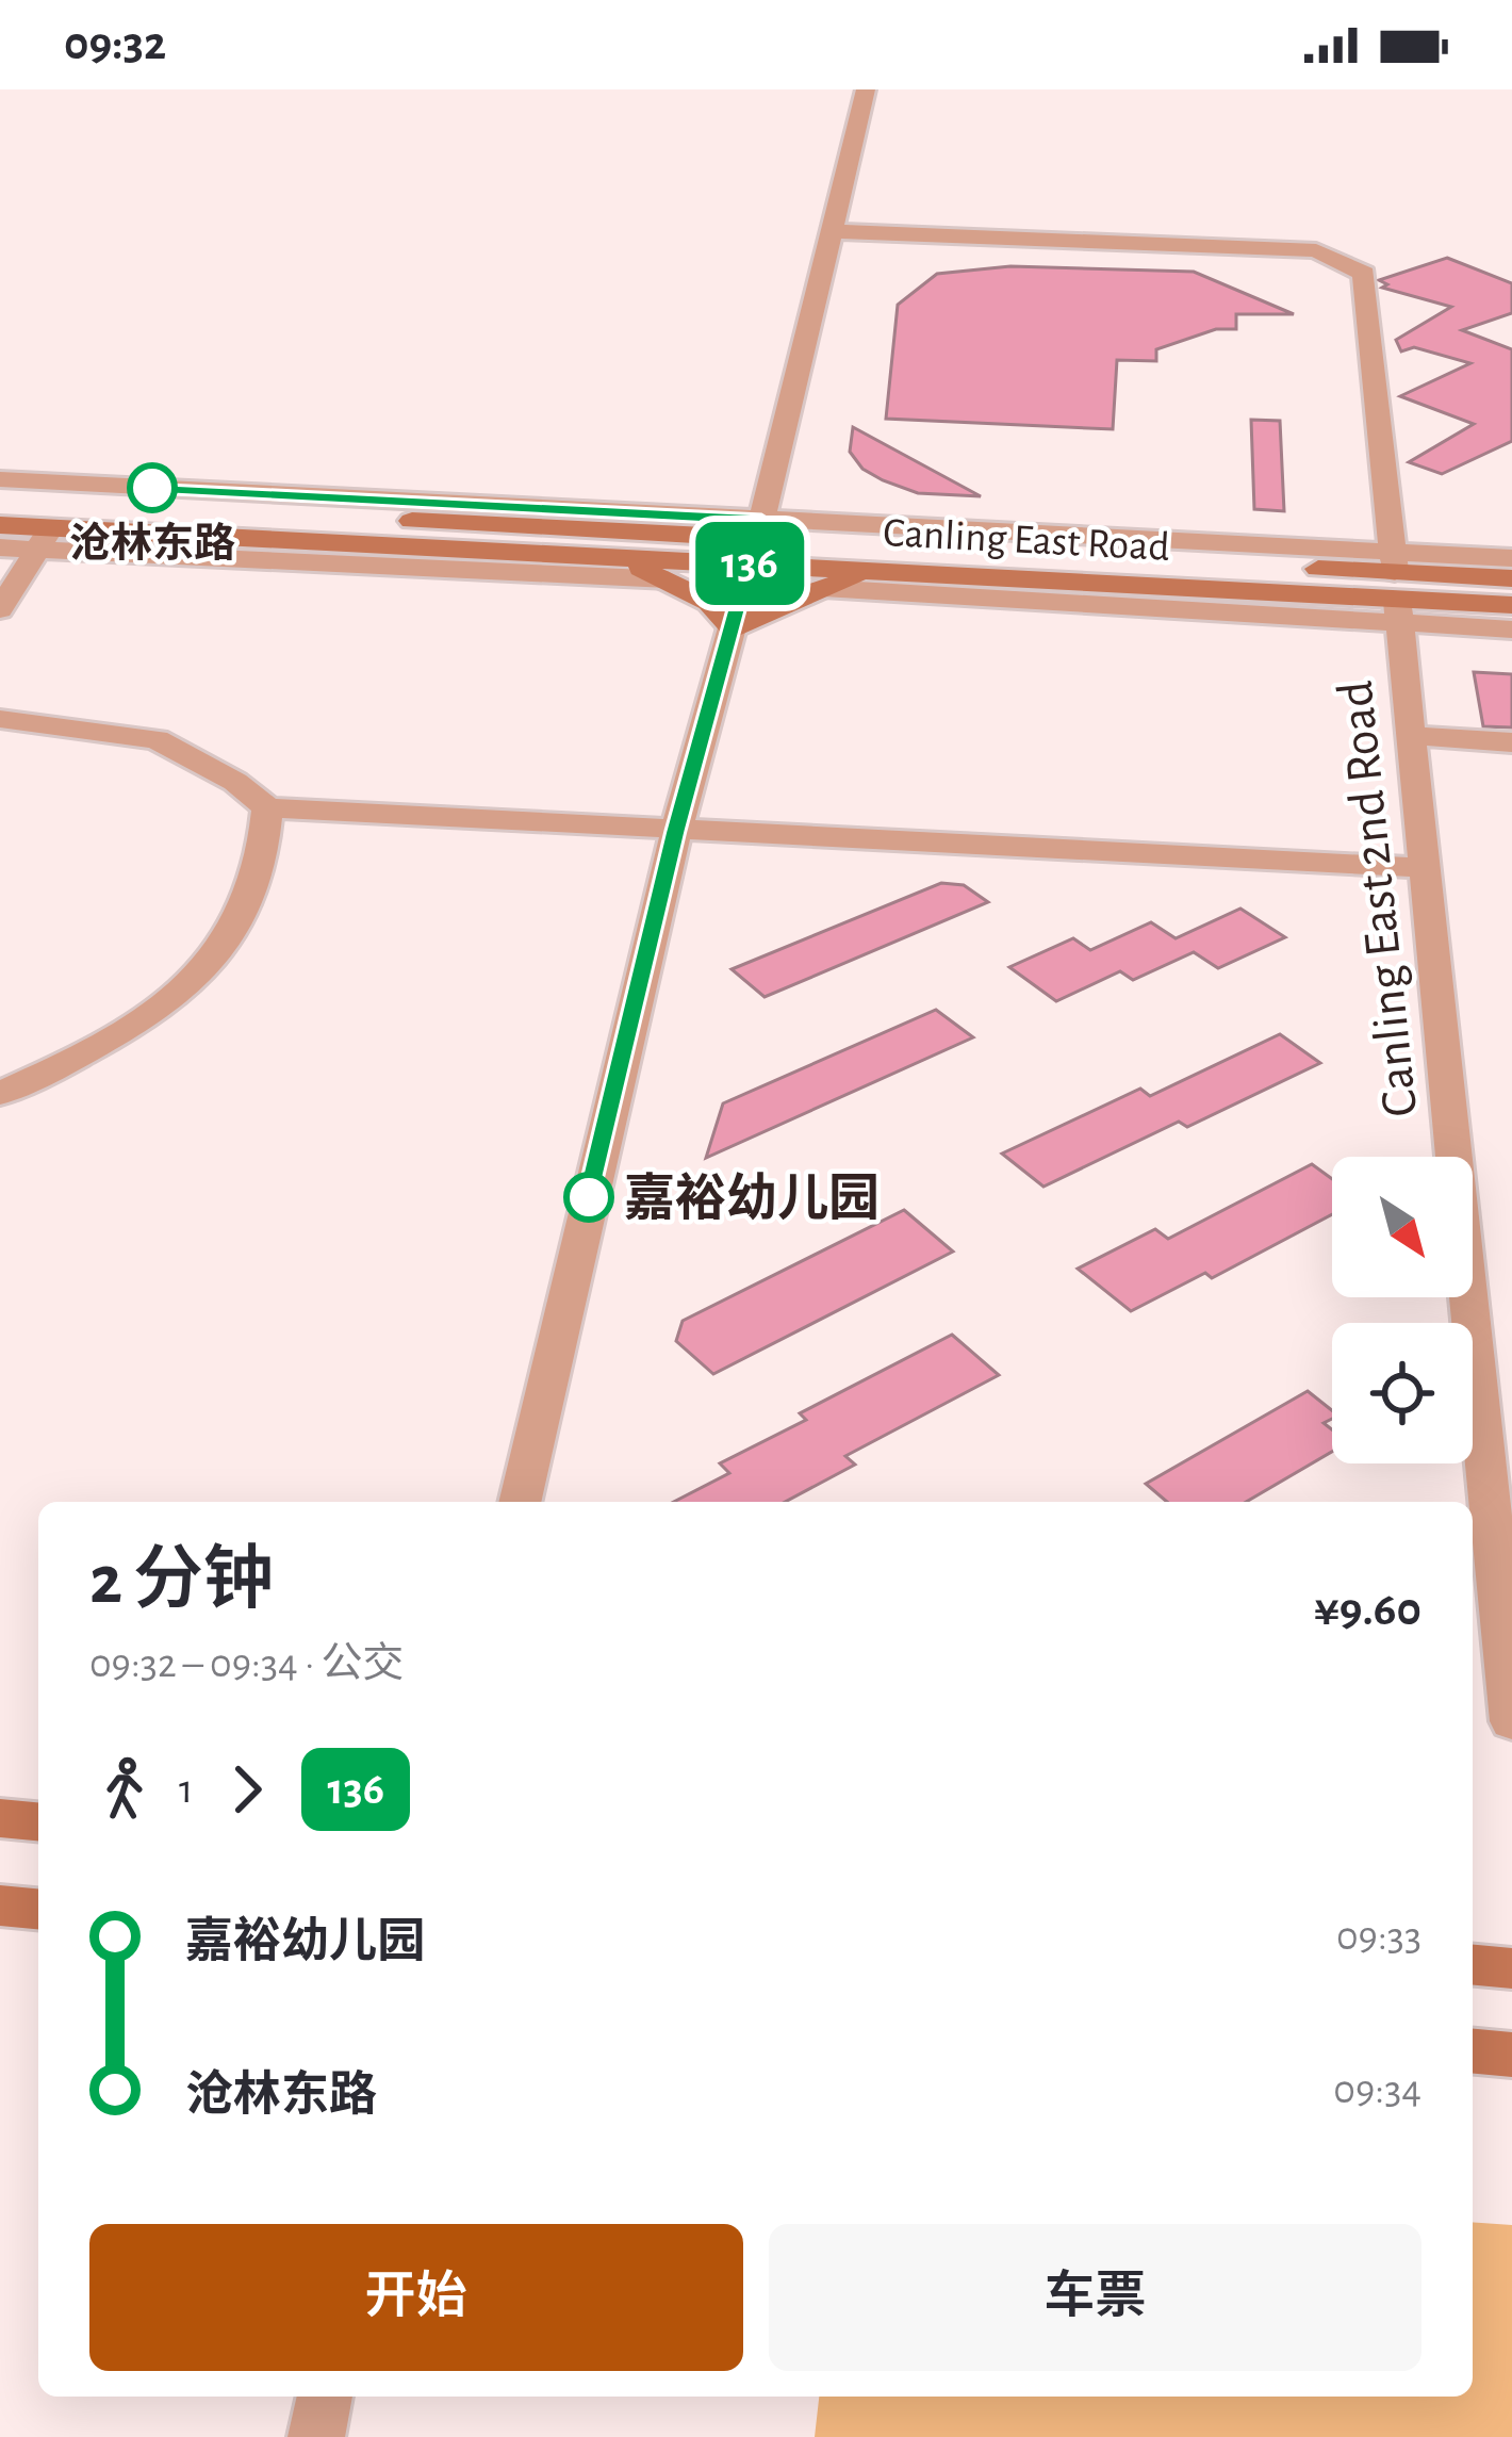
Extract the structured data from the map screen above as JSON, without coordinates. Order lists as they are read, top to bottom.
{
  "streets": {
    "street": ["Canling East Road", "Canling East 2nd Road"]
  },
  "crossings": [
    ["Canling East Road", "Canling East 2nd Road"]
  ],
  "places": ["沧林东路", "嘉裕幼儿园"],
  "lines": ["bus line 136"],
  "north": "bottom right",
  "page": {
    "status": "09:32",
    "on_map": "136",
    "heading": ["2 分钟", "09:32 – 09:34 · 公交", "¥9.60"],
    "legs": ["1", "136"],
    "list": [
      {
        "name": "嘉裕幼儿园",
        "value": "09:33"
      },
      {
        "name": "沧林东路",
        "value": "09:34"
      }
    ],
    "buttons": ["开始", "车票"]
  }
}
